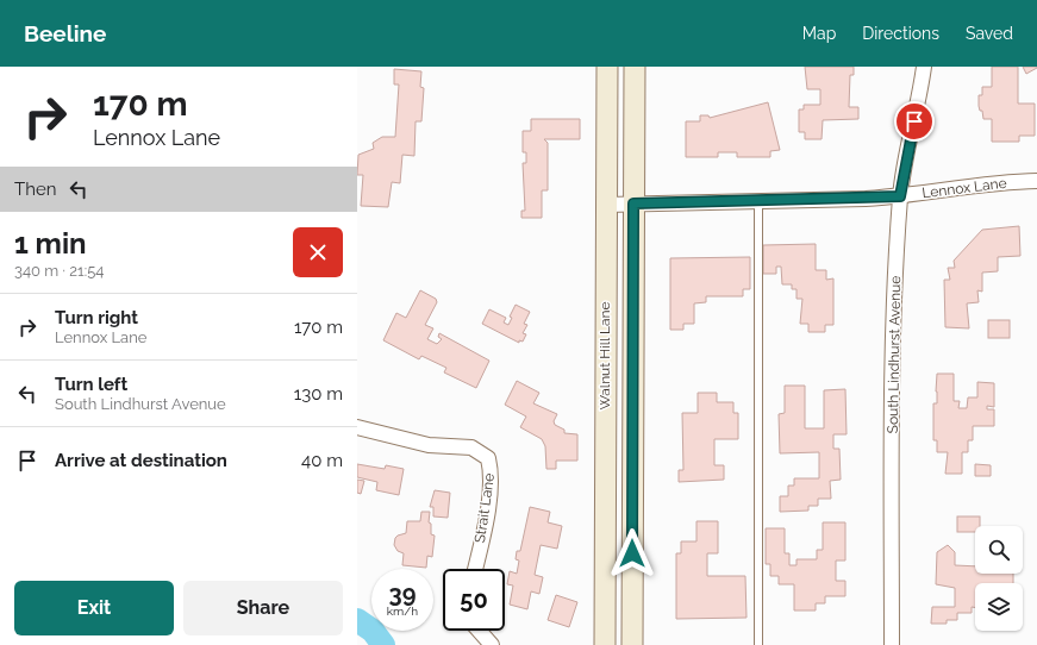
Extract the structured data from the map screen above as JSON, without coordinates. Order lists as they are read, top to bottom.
{
  "streets": {
    "main road": ["Walnut Hill Lane"],
    "street": ["Lennox Lane", "South Lindhurst Avenue", "Strait Lane"]
  },
  "crossings": [
    ["Lennox Lane", "South Lindhurst Avenue"],
    ["Lennox Lane", "Walnut Hill Lane"]
  ],
  "page": {
    "header": "Beeline",
    "nav": ["Map", "Directions", "Saved"],
    "turn": ["170 m", "Lennox Lane"],
    "then": "Then",
    "heading": ["1 min", "340 m · 21:54"],
    "list": [
      {
        "name": "Turn right",
        "note": "Lennox Lane",
        "value": "170 m"
      },
      {
        "name": "Turn left",
        "note": "South Lindhurst Avenue",
        "value": "130 m"
      },
      {
        "name": "Arrive at destination",
        "value": "40 m"
      }
    ],
    "speed": "39 km/h",
    "limit": "50",
    "buttons": ["Exit", "Share"]
  }
}
